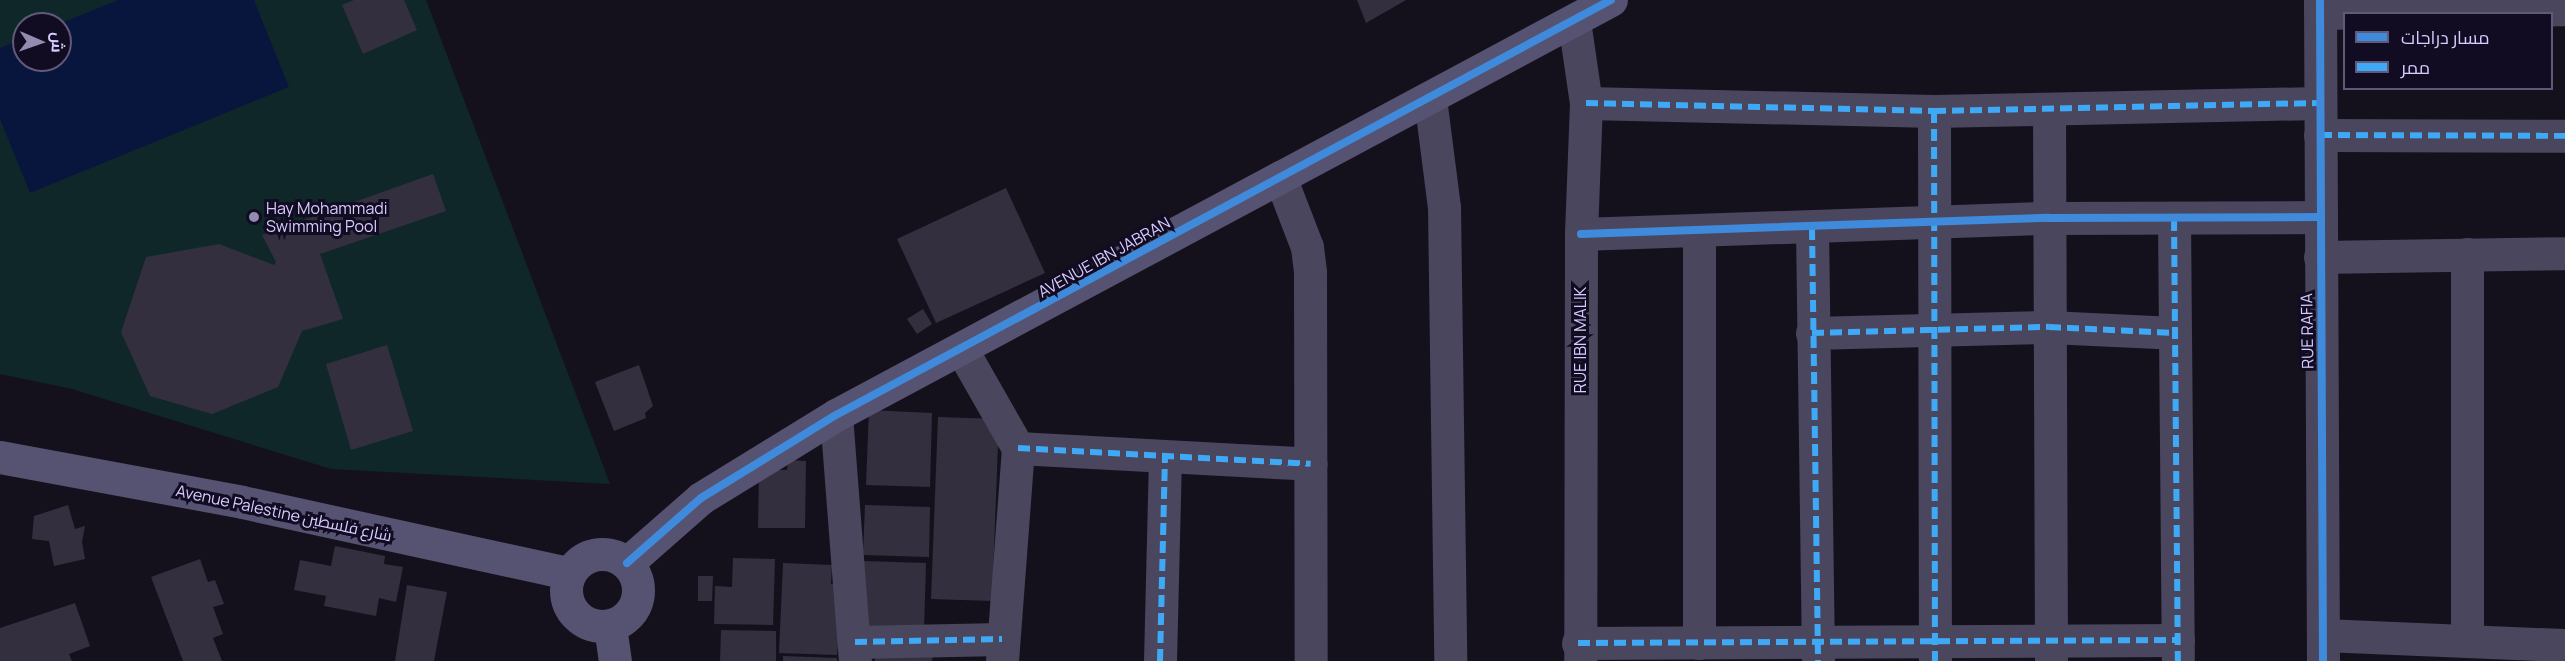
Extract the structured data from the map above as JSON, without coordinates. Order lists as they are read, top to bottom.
{
  "streets": {
    "street": [
      "AVENUE IBN JABRAN",
      "RUE RAFIA",
      "RUE IBN MALIK",
      "Avenue Palestine شارع فلسطين"
    ]
  },
  "crossings": [
    ["AVENUE IBN JABRAN", "RUE IBN MALIK"],
    ["AVENUE IBN JABRAN", "Avenue Palestine شارع فلسطين"]
  ],
  "places": ["Hay Mohammadi Swimming Pool"],
  "legend": ["مسار دراجات", "ممر"],
  "north": "right"
}
